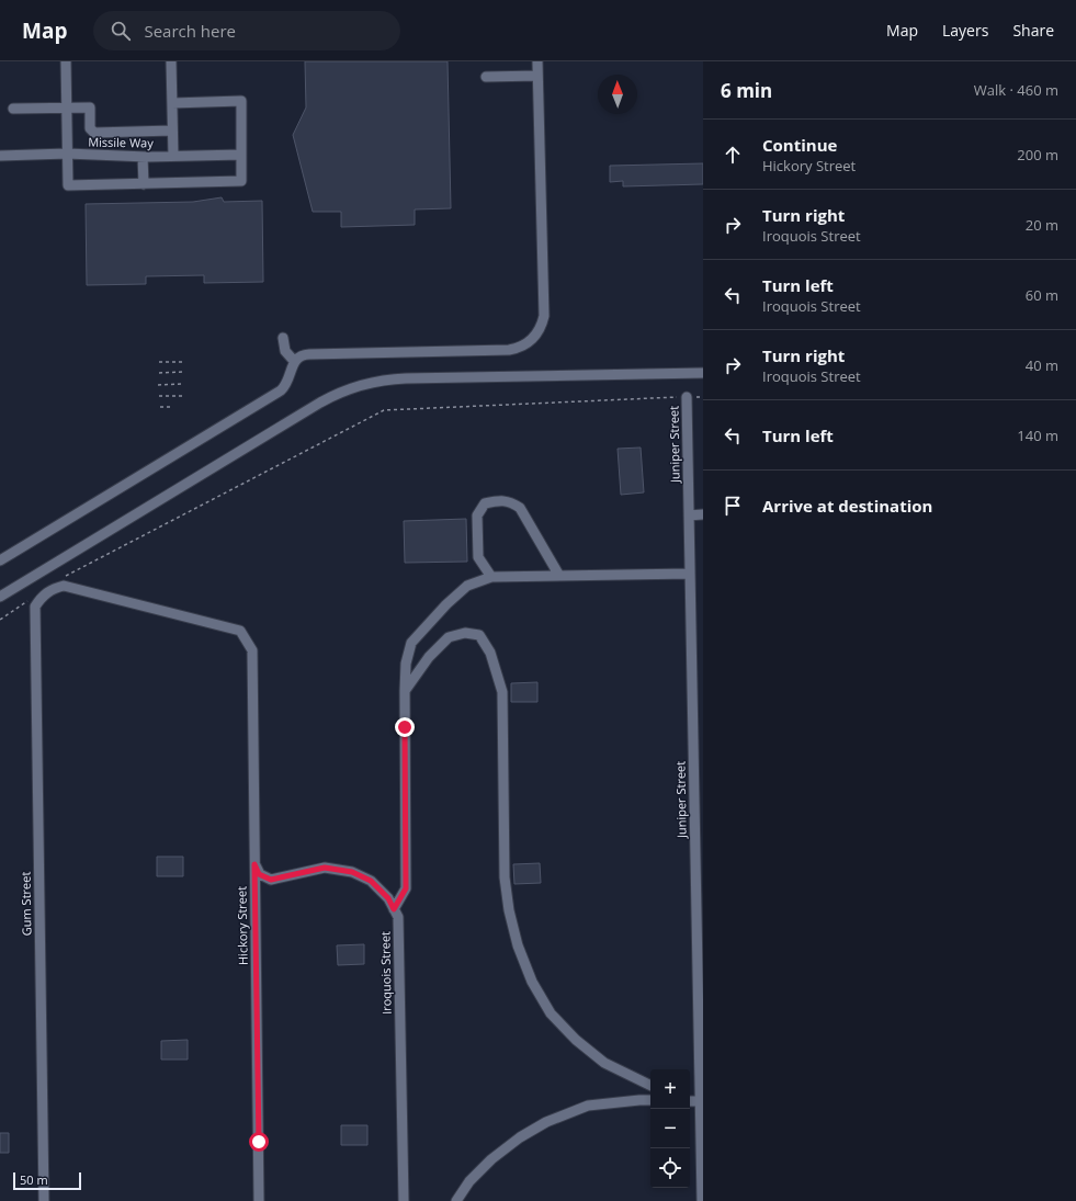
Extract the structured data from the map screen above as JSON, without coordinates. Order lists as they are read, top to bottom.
{
  "streets": {
    "street": [
      "Missile Way",
      "Juniper Street",
      "Gum Street",
      "Hickory Street",
      "Iroquois Street"
    ]
  },
  "crossings": [
    ["Gum Street", "Hickory Street"],
    ["Hickory Street", "Iroquois Street"]
  ],
  "scale_bar": "50 m",
  "north": "top",
  "page": {
    "header": "Map",
    "search": "Search here",
    "nav": ["Map", "Layers", "Share"],
    "heading": ["6 min", "Walk · 460 m"],
    "list": [
      ["Continue", "Hickory Street", "200 m"],
      ["Turn right", "Iroquois Street", "20 m"],
      ["Turn left", "Iroquois Street", "60 m"],
      ["Turn right", "Iroquois Street", "40 m"],
      ["Turn left", "140 m"],
      "Arrive at destination"
    ],
    "map_buttons": ["+", "−"],
    "scale": "50 m"
  }
}
